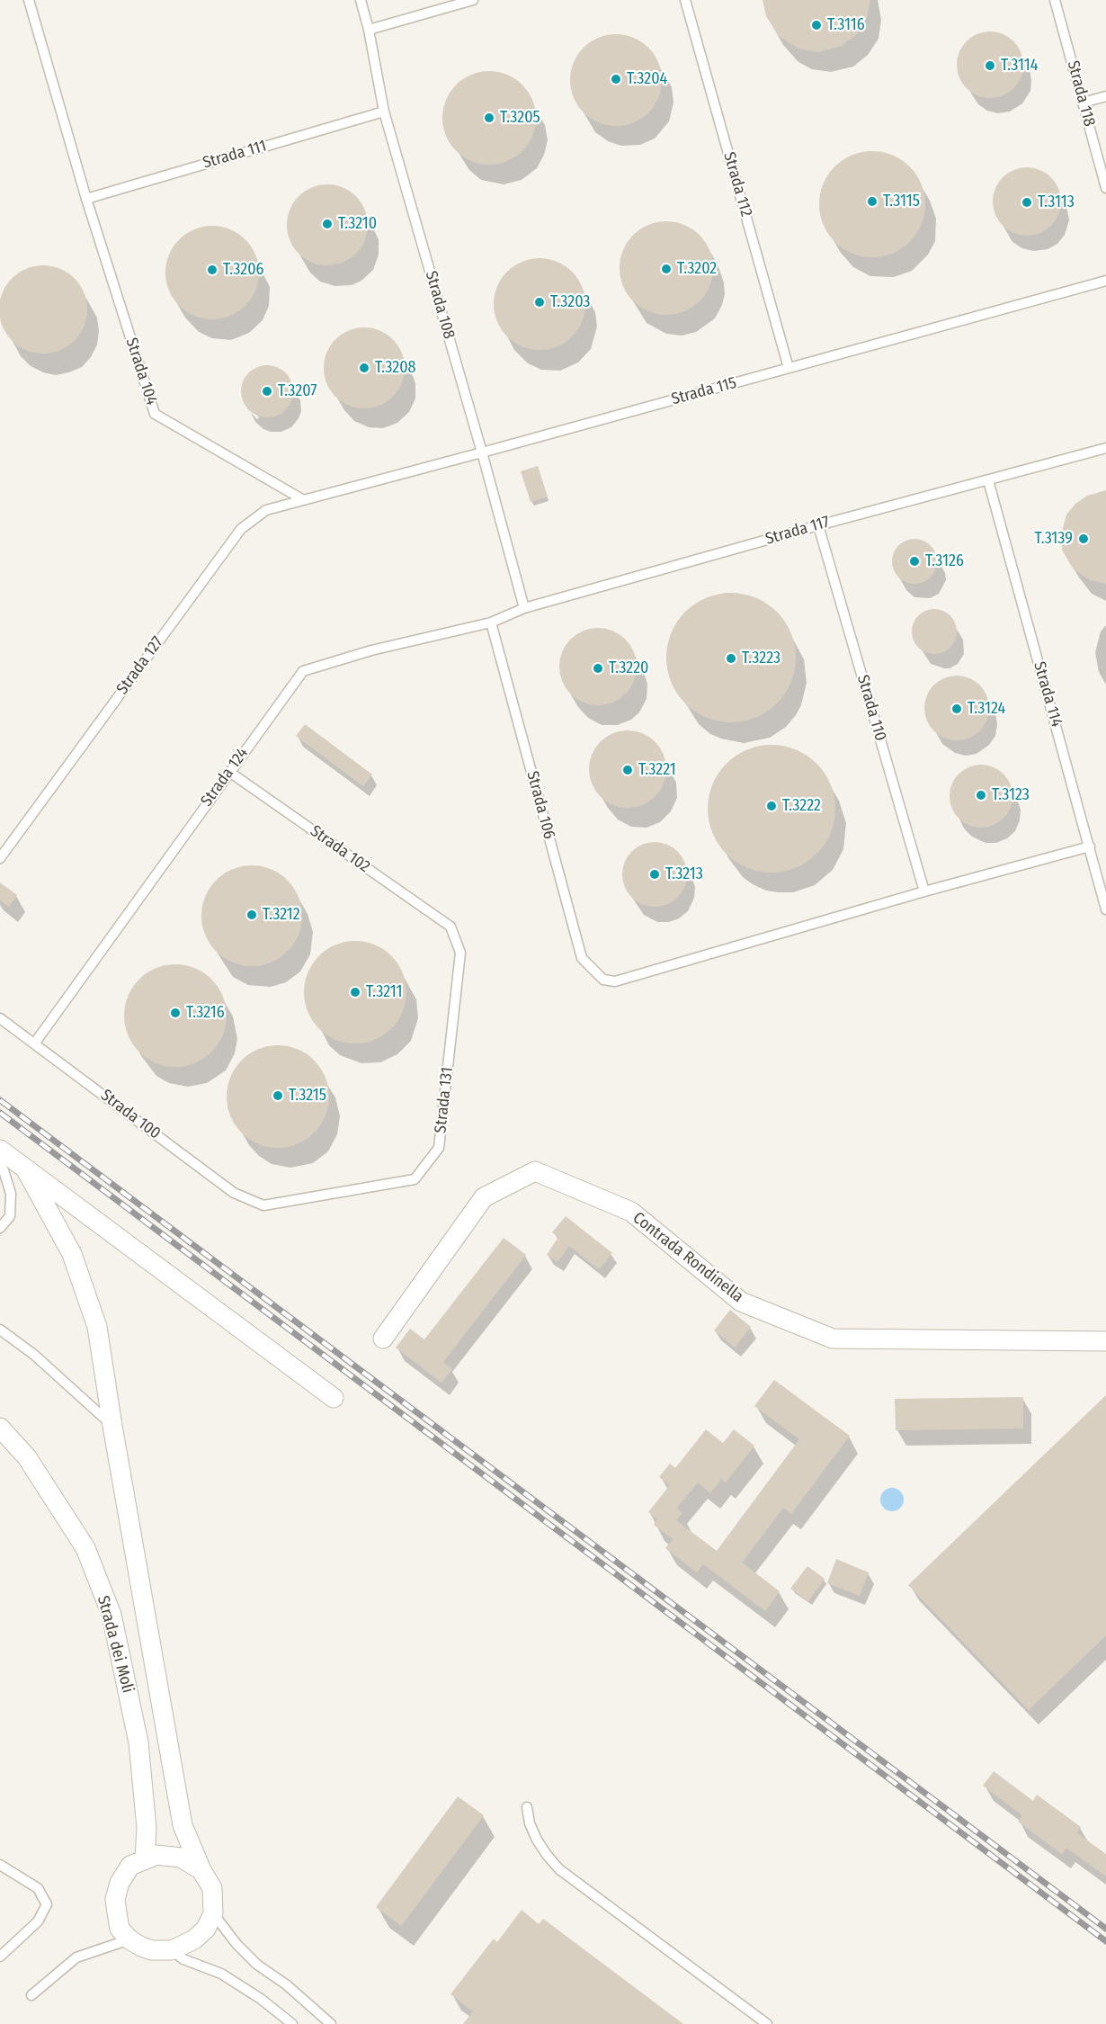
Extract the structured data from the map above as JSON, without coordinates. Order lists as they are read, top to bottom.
{
  "streets": {
    "street": ["Contrada Rondinella", "Strada dei Moli"],
    "lane": [
      "Strada 118",
      "Strada 111",
      "Strada 112",
      "Strada 108",
      "Strada 104",
      "Strada 115",
      "Strada 117",
      "Strada 127",
      "Strada 114",
      "Strada 110",
      "Strada 124",
      "Strada 106",
      "Strada 102",
      "Strada 131",
      "Strada 100"
    ]
  },
  "crossings": [
    ["Strada 111", "Strada 108"],
    ["Strada 111", "Strada 104"],
    ["Strada 112", "Strada 115"],
    ["Strada 108", "Strada 115"],
    ["Strada 108", "Strada 117"],
    ["Strada 104", "Strada 115"],
    ["Strada 104", "Strada 127"],
    ["Strada 115", "Strada 127"],
    ["Strada 117", "Strada 114"],
    ["Strada 117", "Strada 110"],
    ["Strada 117", "Strada 124"],
    ["Strada 117", "Strada 106"],
    ["Strada 110", "Strada 106"],
    ["Strada 124", "Strada 106"],
    ["Strada 124", "Strada 102"],
    ["Strada 124", "Strada 100"],
    ["Strada 102", "Strada 131"],
    ["Strada 131", "Strada 100"]
  ],
  "places": [
    "T.3116",
    "T.3114",
    "T.3204",
    "T.3205",
    "T.3115",
    "T.3113",
    "T.3210",
    "T.3202",
    "T.3206",
    "T.3203",
    "T.3208",
    "T.3207",
    "T.3139",
    "T.3126",
    "T.3223",
    "T.3220",
    "T.3124",
    "T.3221",
    "T.3123",
    "T.3222",
    "T.3213",
    "T.3212",
    "T.3211",
    "T.3216",
    "T.3215"
  ]
}
